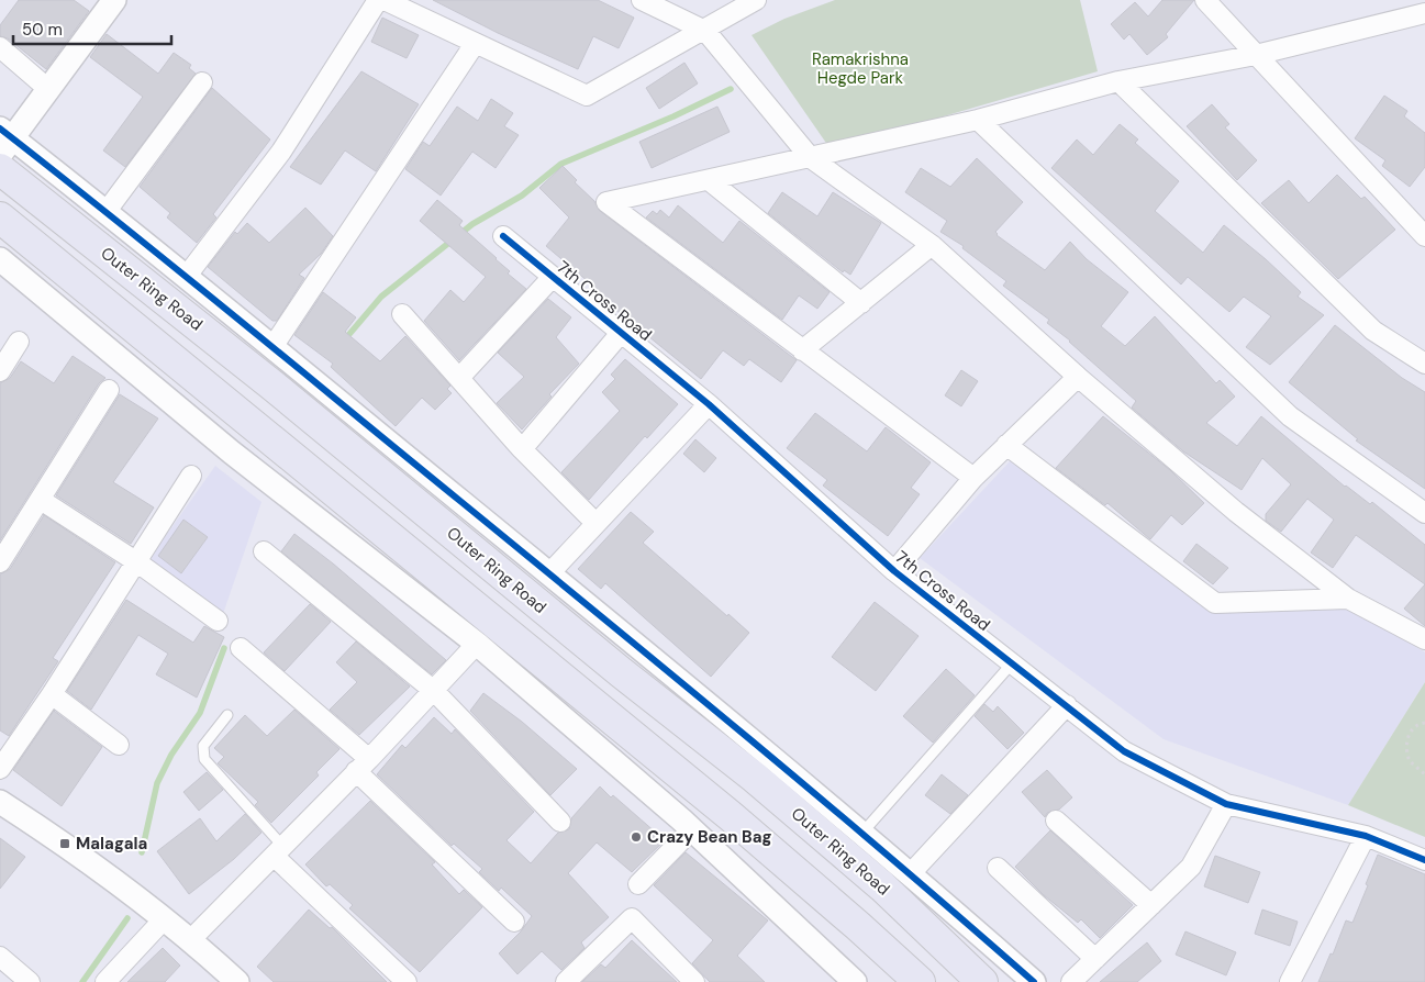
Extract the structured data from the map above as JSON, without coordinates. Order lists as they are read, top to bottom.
{
  "streets": {
    "highway": ["Outer Ring Road"],
    "street": ["7th Cross Road"]
  },
  "parks": ["Ramakrishna Hegde Park"],
  "places": {
    "other": ["Crazy Bean Bag"],
    "transit": ["Malagala"]
  },
  "scale_bar": "50 m"
}
